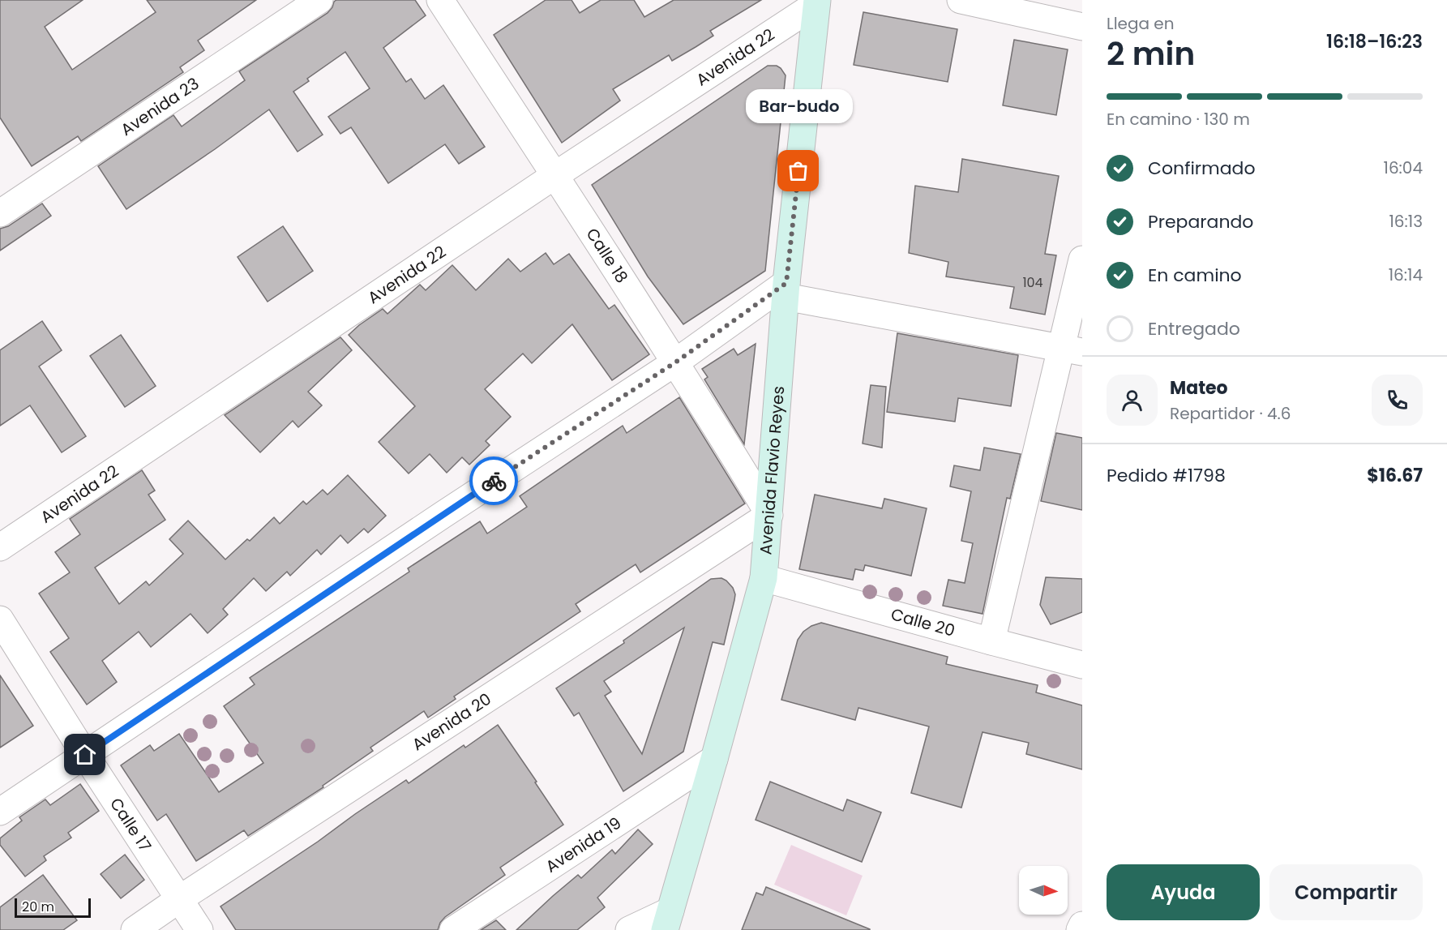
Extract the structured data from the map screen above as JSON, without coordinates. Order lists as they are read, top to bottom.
{
  "streets": {
    "street": [
      "Avenida 22",
      "Avenida 23",
      "Calle 18",
      "Avenida Flavio Reyes",
      "Calle 20",
      "Avenida 20",
      "Calle 17",
      "Avenida 19"
    ]
  },
  "crossings": [
    ["Avenida 22", "Calle 18"],
    ["Avenida 22", "Avenida Flavio Reyes"],
    ["Calle 18", "Avenida Flavio Reyes"],
    ["Calle 18", "Avenida 20"],
    ["Avenida Flavio Reyes", "Calle 20"],
    ["Avenida Flavio Reyes", "Avenida 20"],
    ["Avenida Flavio Reyes", "Avenida 19"],
    ["Avenida 20", "Calle 17"]
  ],
  "places": ["Bar-budo"],
  "house_numbers": ["104"],
  "scale_bar": "20 m",
  "north": "right",
  "page": {
    "heading": ["2 min", "Llega en", "16:18–16:23"],
    "panel": [
      "Mateo",
      "Repartidor · 4.6",
      "Pedido #1798",
      "$16.67"
    ],
    "bar": "En camino · 130 m",
    "bubble": "Bar-budo",
    "list": [
      ["Confirmado", "16:04"],
      ["Preparando", "16:13"],
      ["En camino", "16:14"],
      "Entregado"
    ],
    "buttons": ["Ayuda", "Compartir"],
    "scale": "20 m"
  }
}
